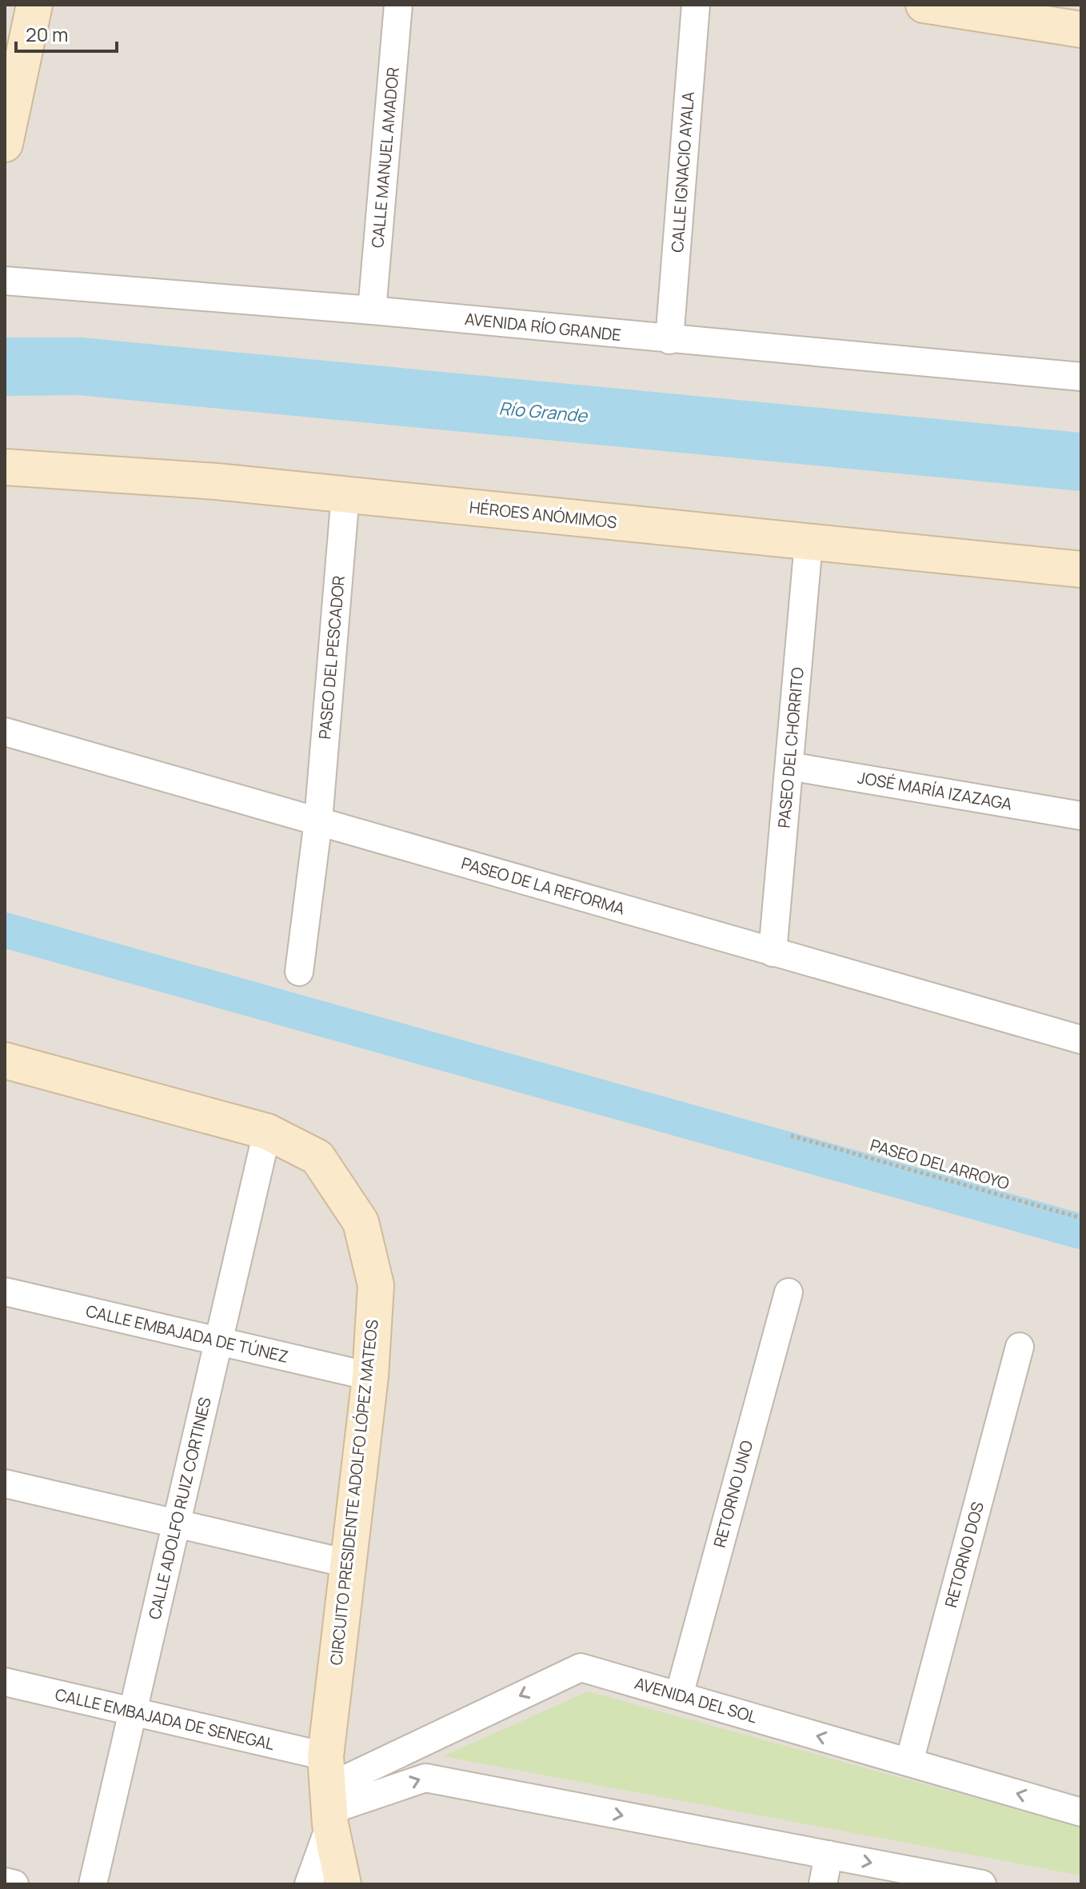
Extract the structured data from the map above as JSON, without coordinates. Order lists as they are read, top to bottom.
{
  "streets": {
    "street": [
      "CALLE MANUEL AMADOR",
      "CALLE IGNACIO AYALA",
      "AVENIDA RÍO GRANDE",
      "HÉROES ANÓMIMOS",
      "PASEO DEL PESCADOR",
      "PASEO DEL CHORRITO",
      "JOSÉ MARÍA IZAZAGA",
      "PASEO DE LA REFORMA",
      "CALLE EMBAJADA DE TÚNEZ",
      "CIRCUITO PRESIDENTE ADOLFO LÓPEZ MATEOS",
      "RETORNO UNO",
      "CALLE ADOLFO RUIZ CORTINES",
      "RETORNO DOS",
      "AVENIDA DEL SOL",
      "CALLE EMBAJADA DE SENEGAL"
    ],
    "path": ["PASEO DEL ARROYO"]
  },
  "crossings": [
    ["CALLE MANUEL AMADOR", "AVENIDA RÍO GRANDE"],
    ["CALLE IGNACIO AYALA", "AVENIDA RÍO GRANDE"],
    ["HÉROES ANÓMIMOS", "PASEO DEL PESCADOR"],
    ["HÉROES ANÓMIMOS", "PASEO DEL CHORRITO"],
    ["PASEO DEL PESCADOR", "PASEO DE LA REFORMA"],
    ["PASEO DEL CHORRITO", "JOSÉ MARÍA IZAZAGA"],
    ["PASEO DEL CHORRITO", "PASEO DE LA REFORMA"],
    ["CALLE EMBAJADA DE TÚNEZ", "CIRCUITO PRESIDENTE ADOLFO LÓPEZ MATEOS"],
    ["CALLE EMBAJADA DE TÚNEZ", "CALLE ADOLFO RUIZ CORTINES"],
    ["CIRCUITO PRESIDENTE ADOLFO LÓPEZ MATEOS", "CALLE ADOLFO RUIZ CORTINES"],
    ["CIRCUITO PRESIDENTE ADOLFO LÓPEZ MATEOS", "AVENIDA DEL SOL"],
    ["CIRCUITO PRESIDENTE ADOLFO LÓPEZ MATEOS", "CALLE EMBAJADA DE SENEGAL"],
    ["RETORNO UNO", "AVENIDA DEL SOL"],
    ["CALLE ADOLFO RUIZ CORTINES", "CALLE EMBAJADA DE SENEGAL"],
    ["RETORNO DOS", "AVENIDA DEL SOL"],
    ["AVENIDA DEL SOL", "CALLE EMBAJADA DE SENEGAL"]
  ],
  "water": ["Río Grande"],
  "scale_bar": "20 m"
}
